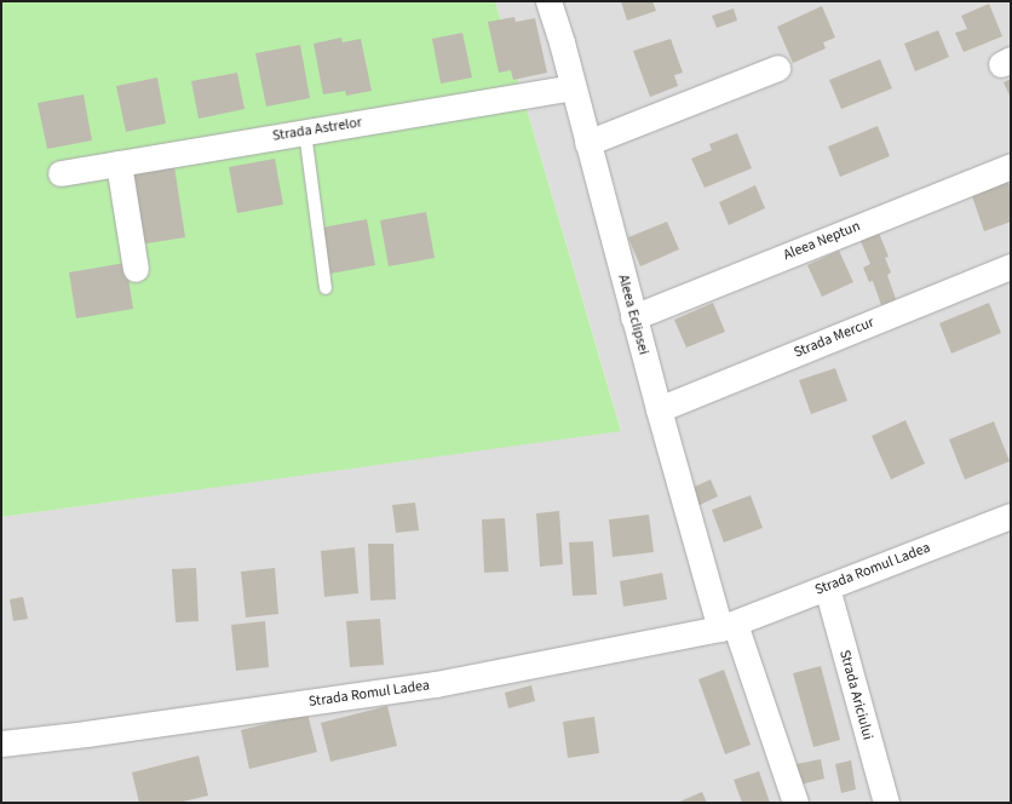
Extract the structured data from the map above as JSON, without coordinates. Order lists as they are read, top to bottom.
{
  "streets": {
    "street": [
      "Strada Astrelor",
      "Aleea Neptun",
      "Aleea Eclipsei",
      "Strada Mercur",
      "Strada Romul Ladea",
      "Strada Ariciului"
    ]
  },
  "crossings": [
    ["Strada Astrelor", "Aleea Eclipsei"],
    ["Aleea Neptun", "Aleea Eclipsei"],
    ["Aleea Eclipsei", "Strada Mercur"],
    ["Aleea Eclipsei", "Strada Romul Ladea"],
    ["Strada Romul Ladea", "Strada Ariciului"]
  ]
}
